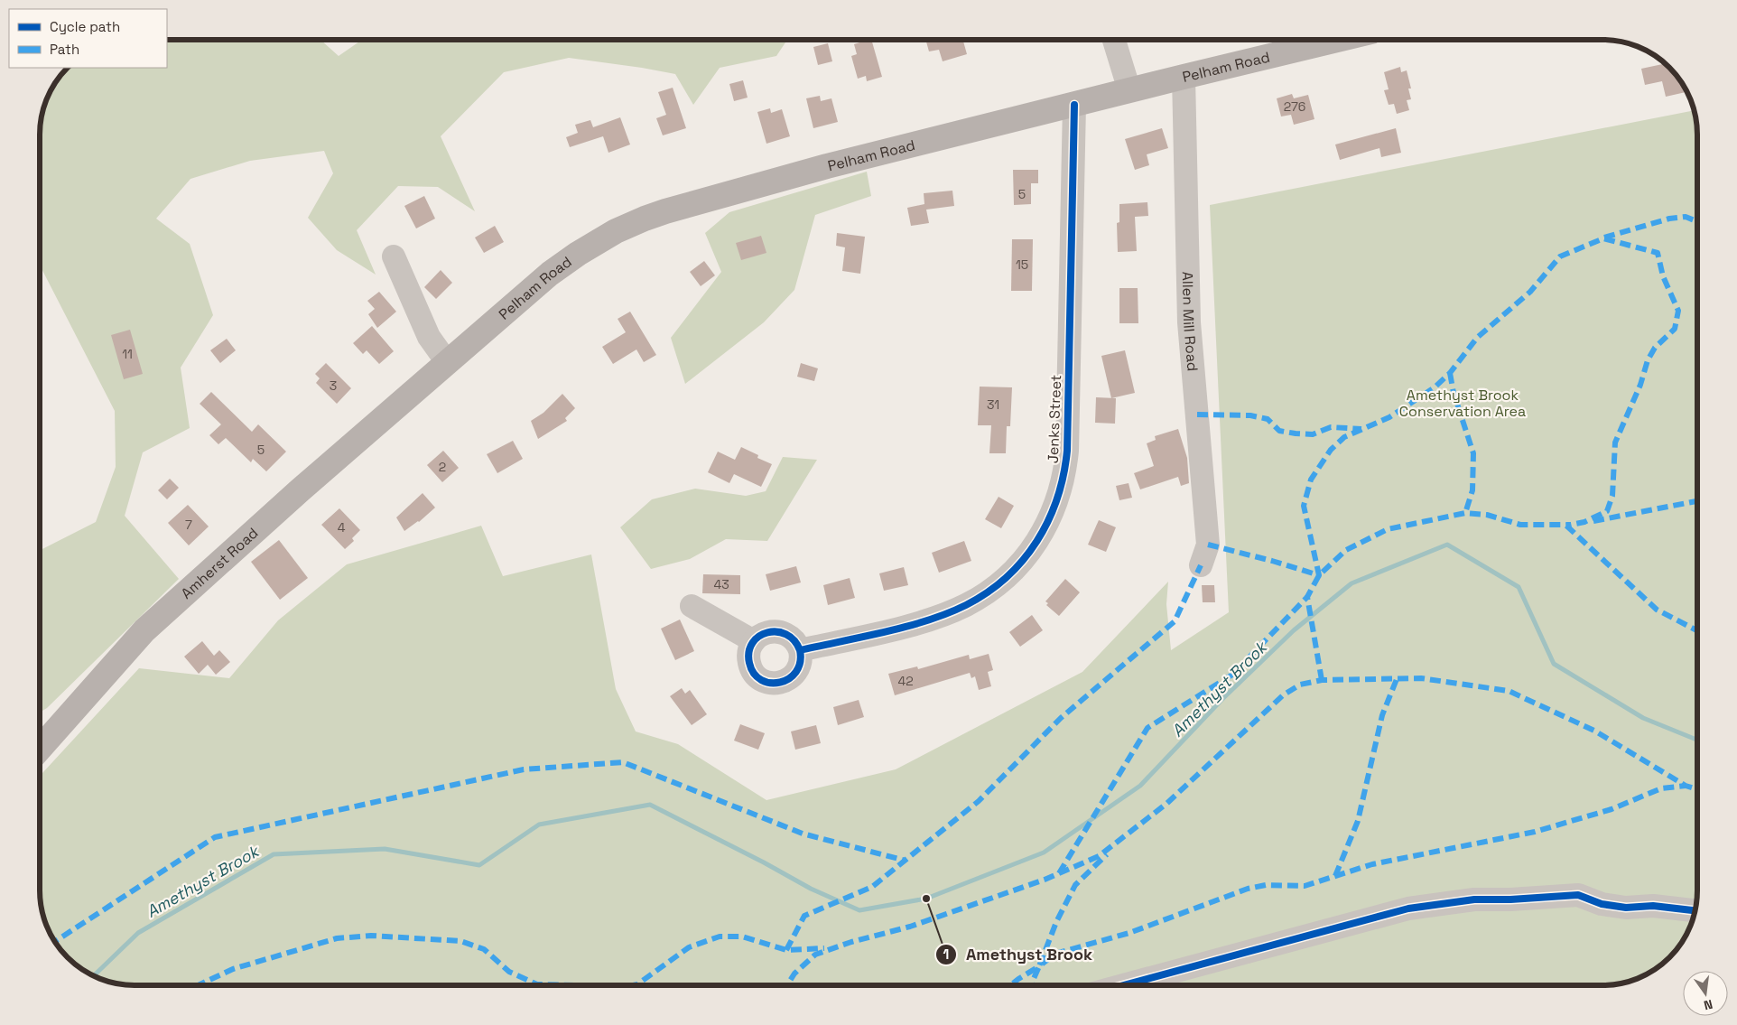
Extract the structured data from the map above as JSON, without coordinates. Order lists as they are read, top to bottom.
{
  "streets": {
    "main road": ["Pelham Road", "Amherst Road"],
    "street": ["Allen Mill Road", "Jenks Street"]
  },
  "crossings": [
    ["Pelham Road", "Allen Mill Road"],
    ["Pelham Road", "Jenks Street"],
    ["Pelham Road", "Amherst Road"]
  ],
  "water": ["Amethyst Brook"],
  "parks": ["Amethyst Brook Conservation Area"],
  "places": ["Amethyst Brook"],
  "house_numbers": [
    "276",
    "5",
    "15",
    "11",
    "3",
    "31",
    "5",
    "2",
    "7",
    "4",
    "43",
    "42"
  ],
  "legend": ["Cycle path", "Path"],
  "north": "bottom"
}
